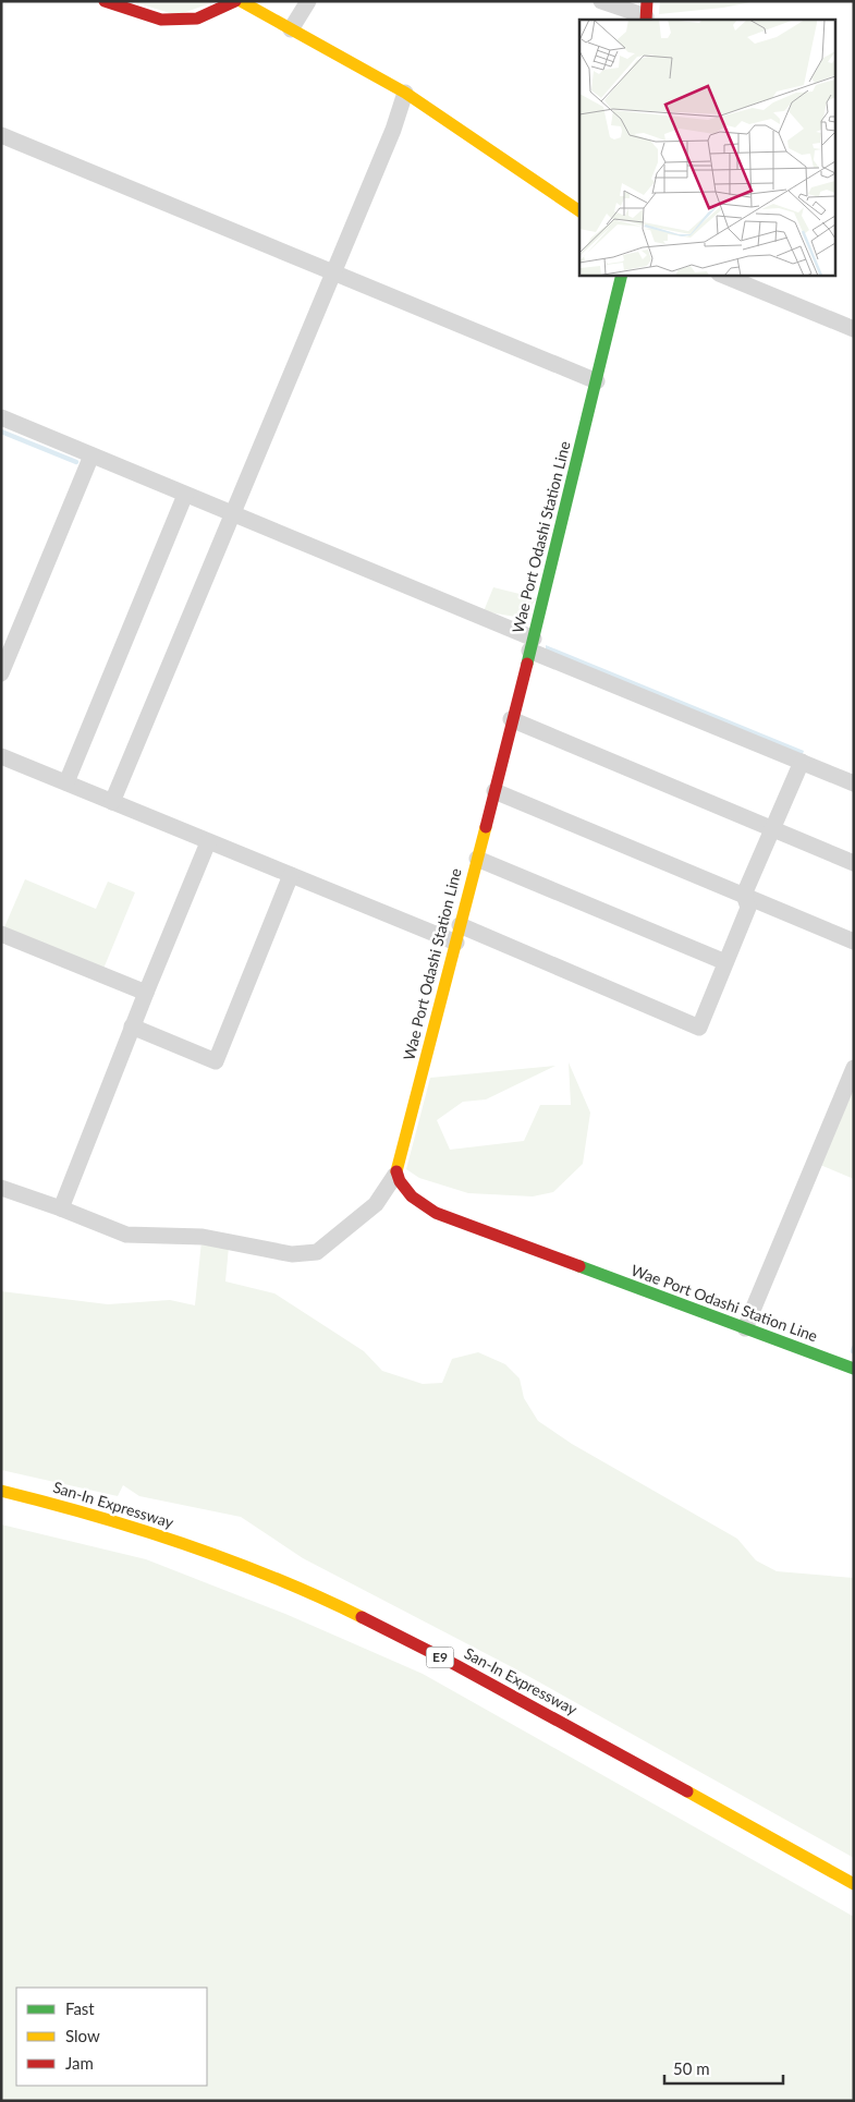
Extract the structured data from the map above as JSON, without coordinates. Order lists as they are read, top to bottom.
{
  "streets": {
    "main road": ["Wae Port Odashi Station Line", "San-In Expressway", "E9"]
  },
  "legend": ["Fast", "Slow", "Jam"],
  "scale_bar": "50 m"
}
